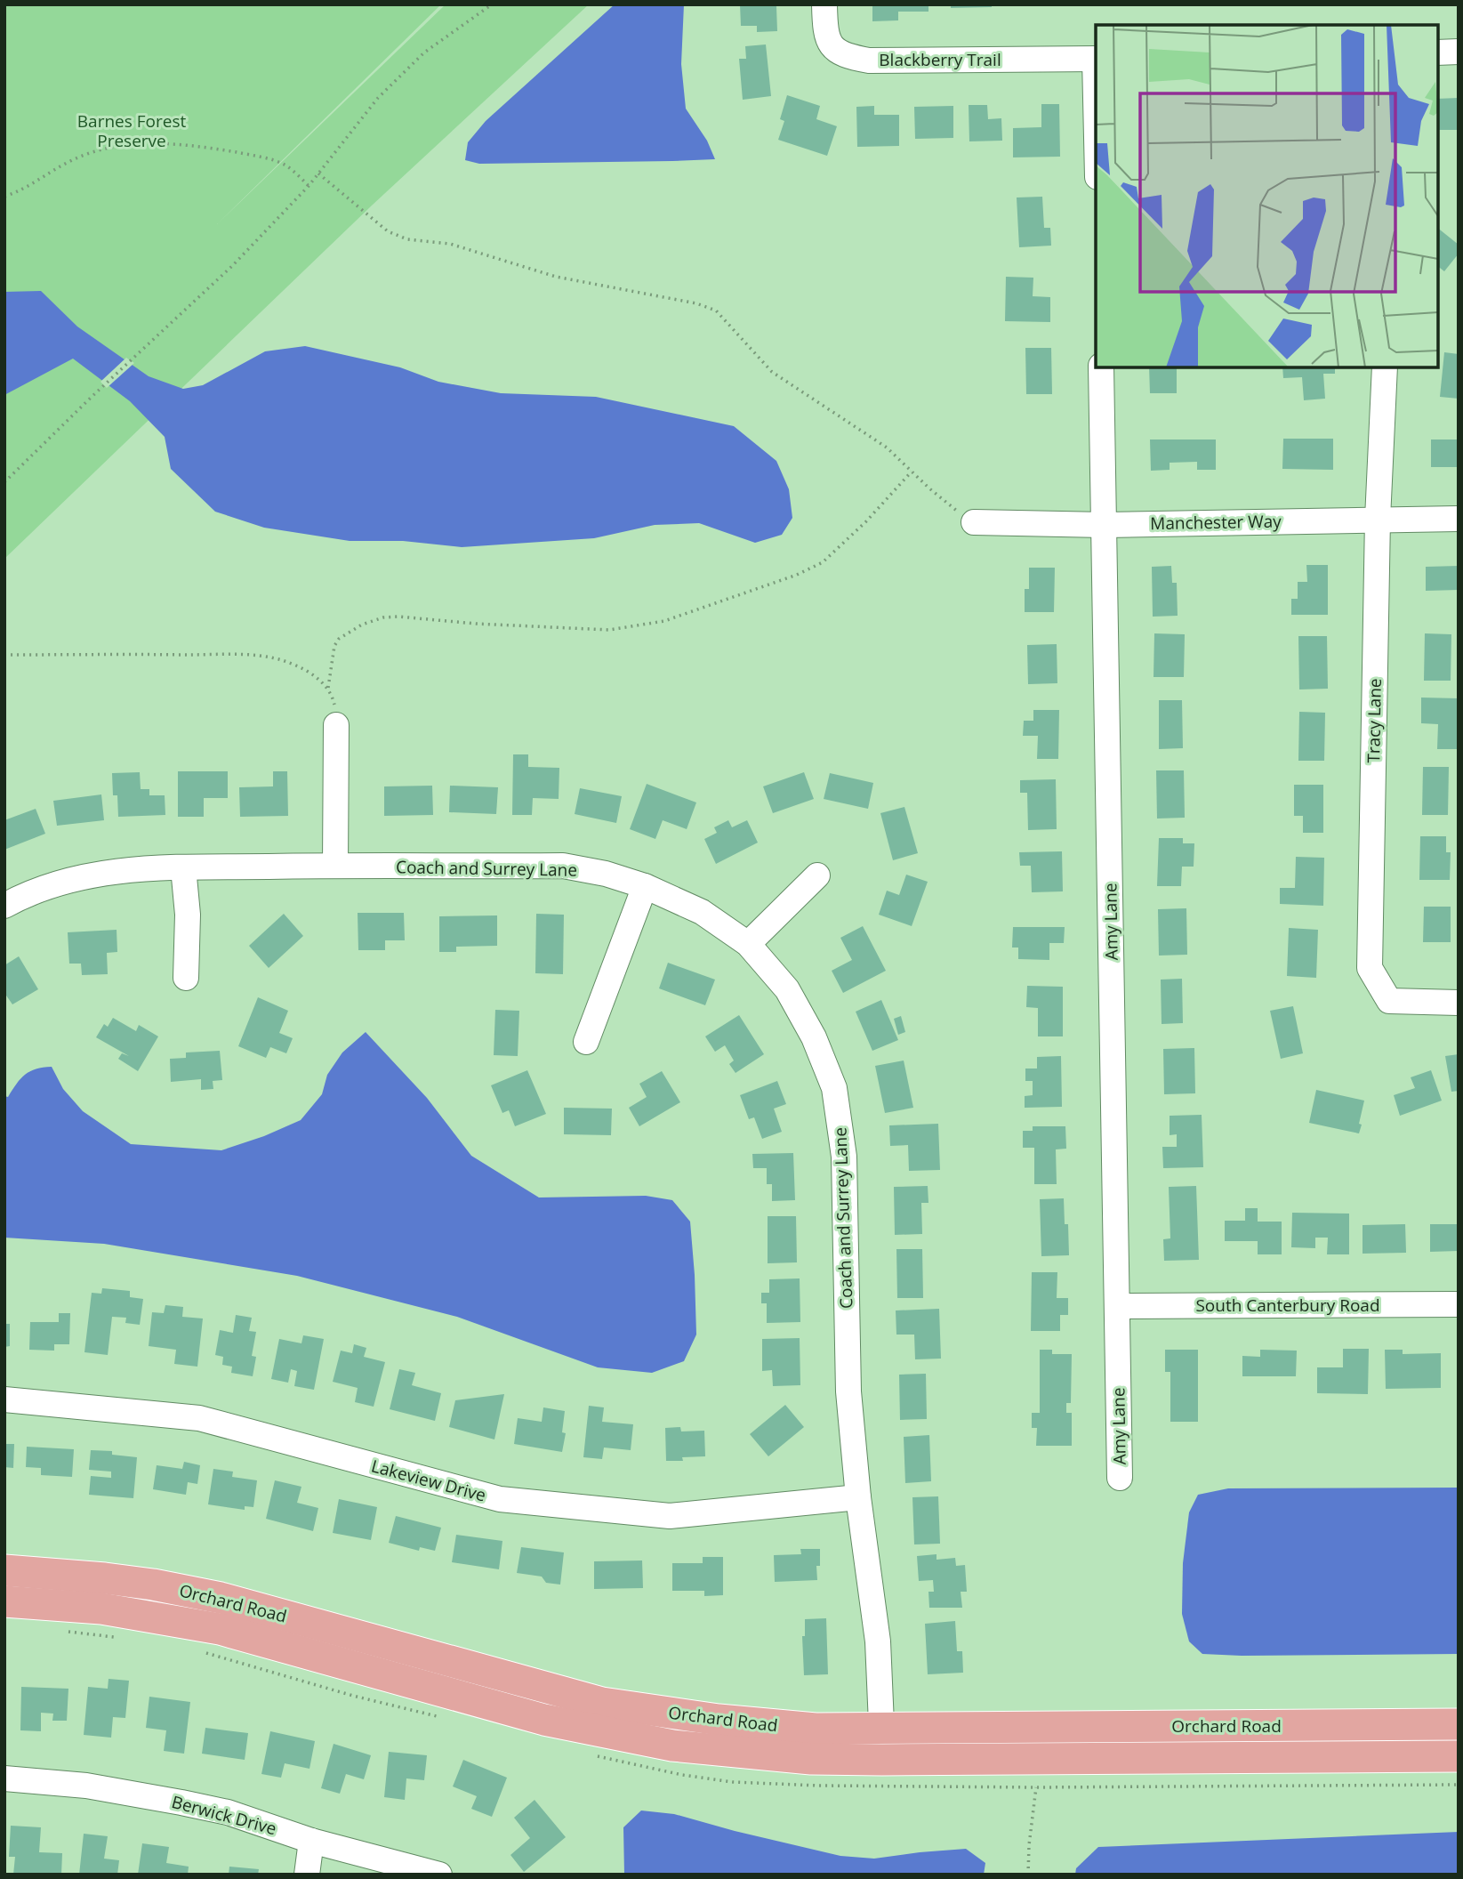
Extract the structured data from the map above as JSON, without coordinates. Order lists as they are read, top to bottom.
{
  "streets": {
    "main road": ["Orchard Road"],
    "street": [
      "Blackberry Trail",
      "Manchester Way",
      "Tracy Lane",
      "Coach and Surrey Lane",
      "Amy Lane",
      "South Canterbury Road",
      "Lakeview Drive",
      "Berwick Drive"
    ]
  },
  "crossings": [
    ["Manchester Way", "Tracy Lane"],
    ["Manchester Way", "Amy Lane"],
    ["Coach and Surrey Lane", "Lakeview Drive"],
    ["Coach and Surrey Lane", "Orchard Road"],
    ["Amy Lane", "South Canterbury Road"]
  ],
  "parks": ["Barnes Forest Preserve"]
}
